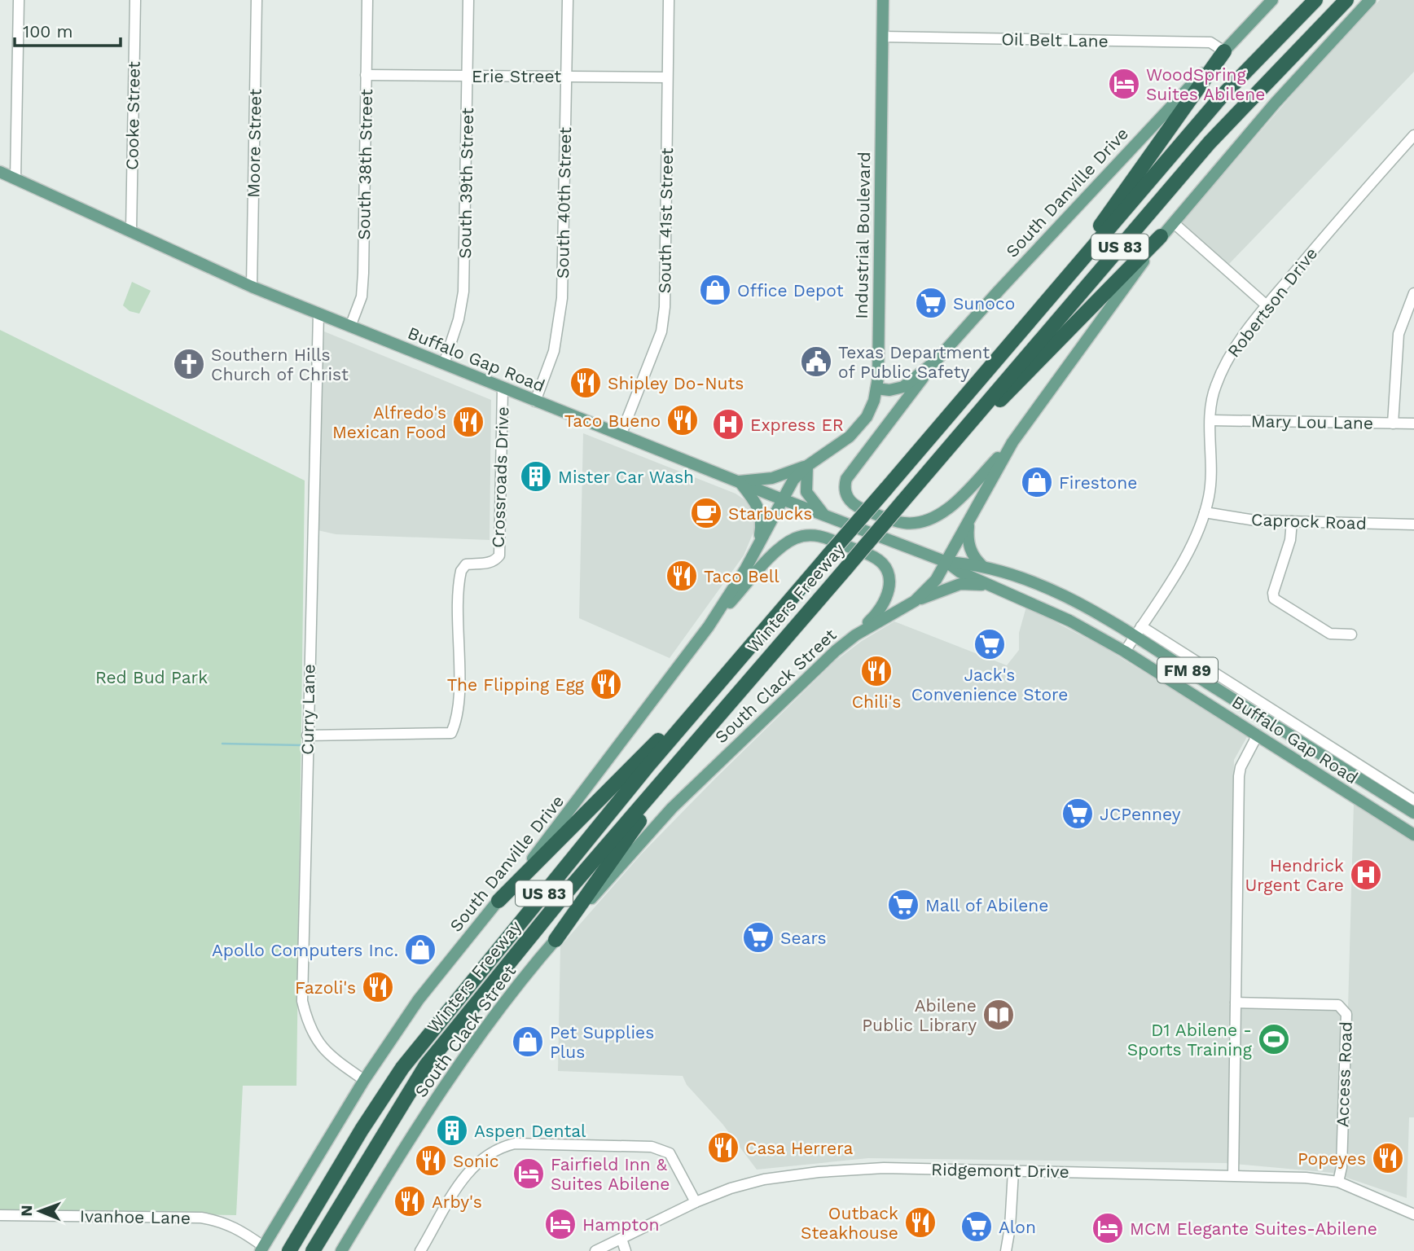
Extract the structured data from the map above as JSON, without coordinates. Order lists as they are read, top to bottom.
{
  "streets": {
    "highway": ["US 83", "Winters Freeway"],
    "main road": [
      "South Danville Drive",
      "Industrial Boulevard",
      "Buffalo Gap Road",
      "FM 89",
      "South Clack Street"
    ],
    "street": [
      "Oil Belt Lane",
      "Erie Street",
      "Cooke Street",
      "Moore Street",
      "South 38th Street",
      "South 39th Street",
      "South 40th Street",
      "South 41st Street",
      "Robertson Drive",
      "Mary Lou Lane",
      "Crossroads Drive",
      "Caprock Road",
      "Curry Lane",
      "Access Road",
      "Ridgemont Drive",
      "Ivanhoe Lane"
    ]
  },
  "crossings": [
    ["Oil Belt Lane", "South Danville Drive"],
    ["Oil Belt Lane", "Industrial Boulevard"],
    ["Erie Street", "South 38th Street"],
    ["Erie Street", "South 39th Street"],
    ["Erie Street", "South 40th Street"],
    ["Erie Street", "South 41st Street"],
    ["Cooke Street", "Buffalo Gap Road"],
    ["Moore Street", "Buffalo Gap Road"],
    ["South 38th Street", "Buffalo Gap Road"],
    ["South 39th Street", "Buffalo Gap Road"],
    ["South Danville Drive", "Industrial Boulevard"],
    ["South Danville Drive", "Buffalo Gap Road"],
    ["South Danville Drive", "Curry Lane"],
    ["South Danville Drive", "Ivanhoe Lane"],
    ["South 40th Street", "Buffalo Gap Road"],
    ["South 41st Street", "Buffalo Gap Road"],
    ["Industrial Boulevard", "Buffalo Gap Road"],
    ["Robertson Drive", "Buffalo Gap Road"],
    ["Robertson Drive", "Mary Lou Lane"],
    ["Robertson Drive", "Caprock Road"],
    ["Buffalo Gap Road", "Crossroads Drive"],
    ["Buffalo Gap Road", "South Clack Street"],
    ["Buffalo Gap Road", "Curry Lane"],
    ["Crossroads Drive", "Curry Lane"],
    ["Access Road", "Ridgemont Drive"]
  ],
  "parks": ["Red Bud Park"],
  "places": {
    "hotel": [
      "WoodSpring Suites Abilene",
      "Fairfield Inn & Suites Abilene",
      "Hampton",
      "MCM Elegante Suites-Abilene"
    ],
    "shop": [
      "Office Depot",
      "Firestone",
      "Apollo Computers Inc.",
      "Pet Supplies Plus"
    ],
    "supermarket": [
      "Sunoco",
      "Jack's Convenience Store",
      "JCPenney",
      "Mall of Abilene",
      "Sears",
      "Alon"
    ],
    "public building": ["Texas Department of Public Safety"],
    "church": ["Southern Hills Church of Christ"],
    "restaurant": [
      "Shipley Do-Nuts",
      "Taco Bueno",
      "Alfredo's Mexican Food",
      "Taco Bell",
      "Chili's",
      "The Flipping Egg",
      "Fazoli's",
      "Casa Herrera",
      "Popeyes",
      "Sonic",
      "Arby's",
      "Outback Steakhouse"
    ],
    "hospital": ["Express ER", "Hendrick Urgent Care"],
    "building": ["Mister Car Wash", "Aspen Dental"],
    "cafe": ["Starbucks"],
    "library": ["Abilene Public Library"],
    "sports": ["D1 Abilene - Sports Training"]
  },
  "scale_bar": "100 m",
  "north": "left"
}
